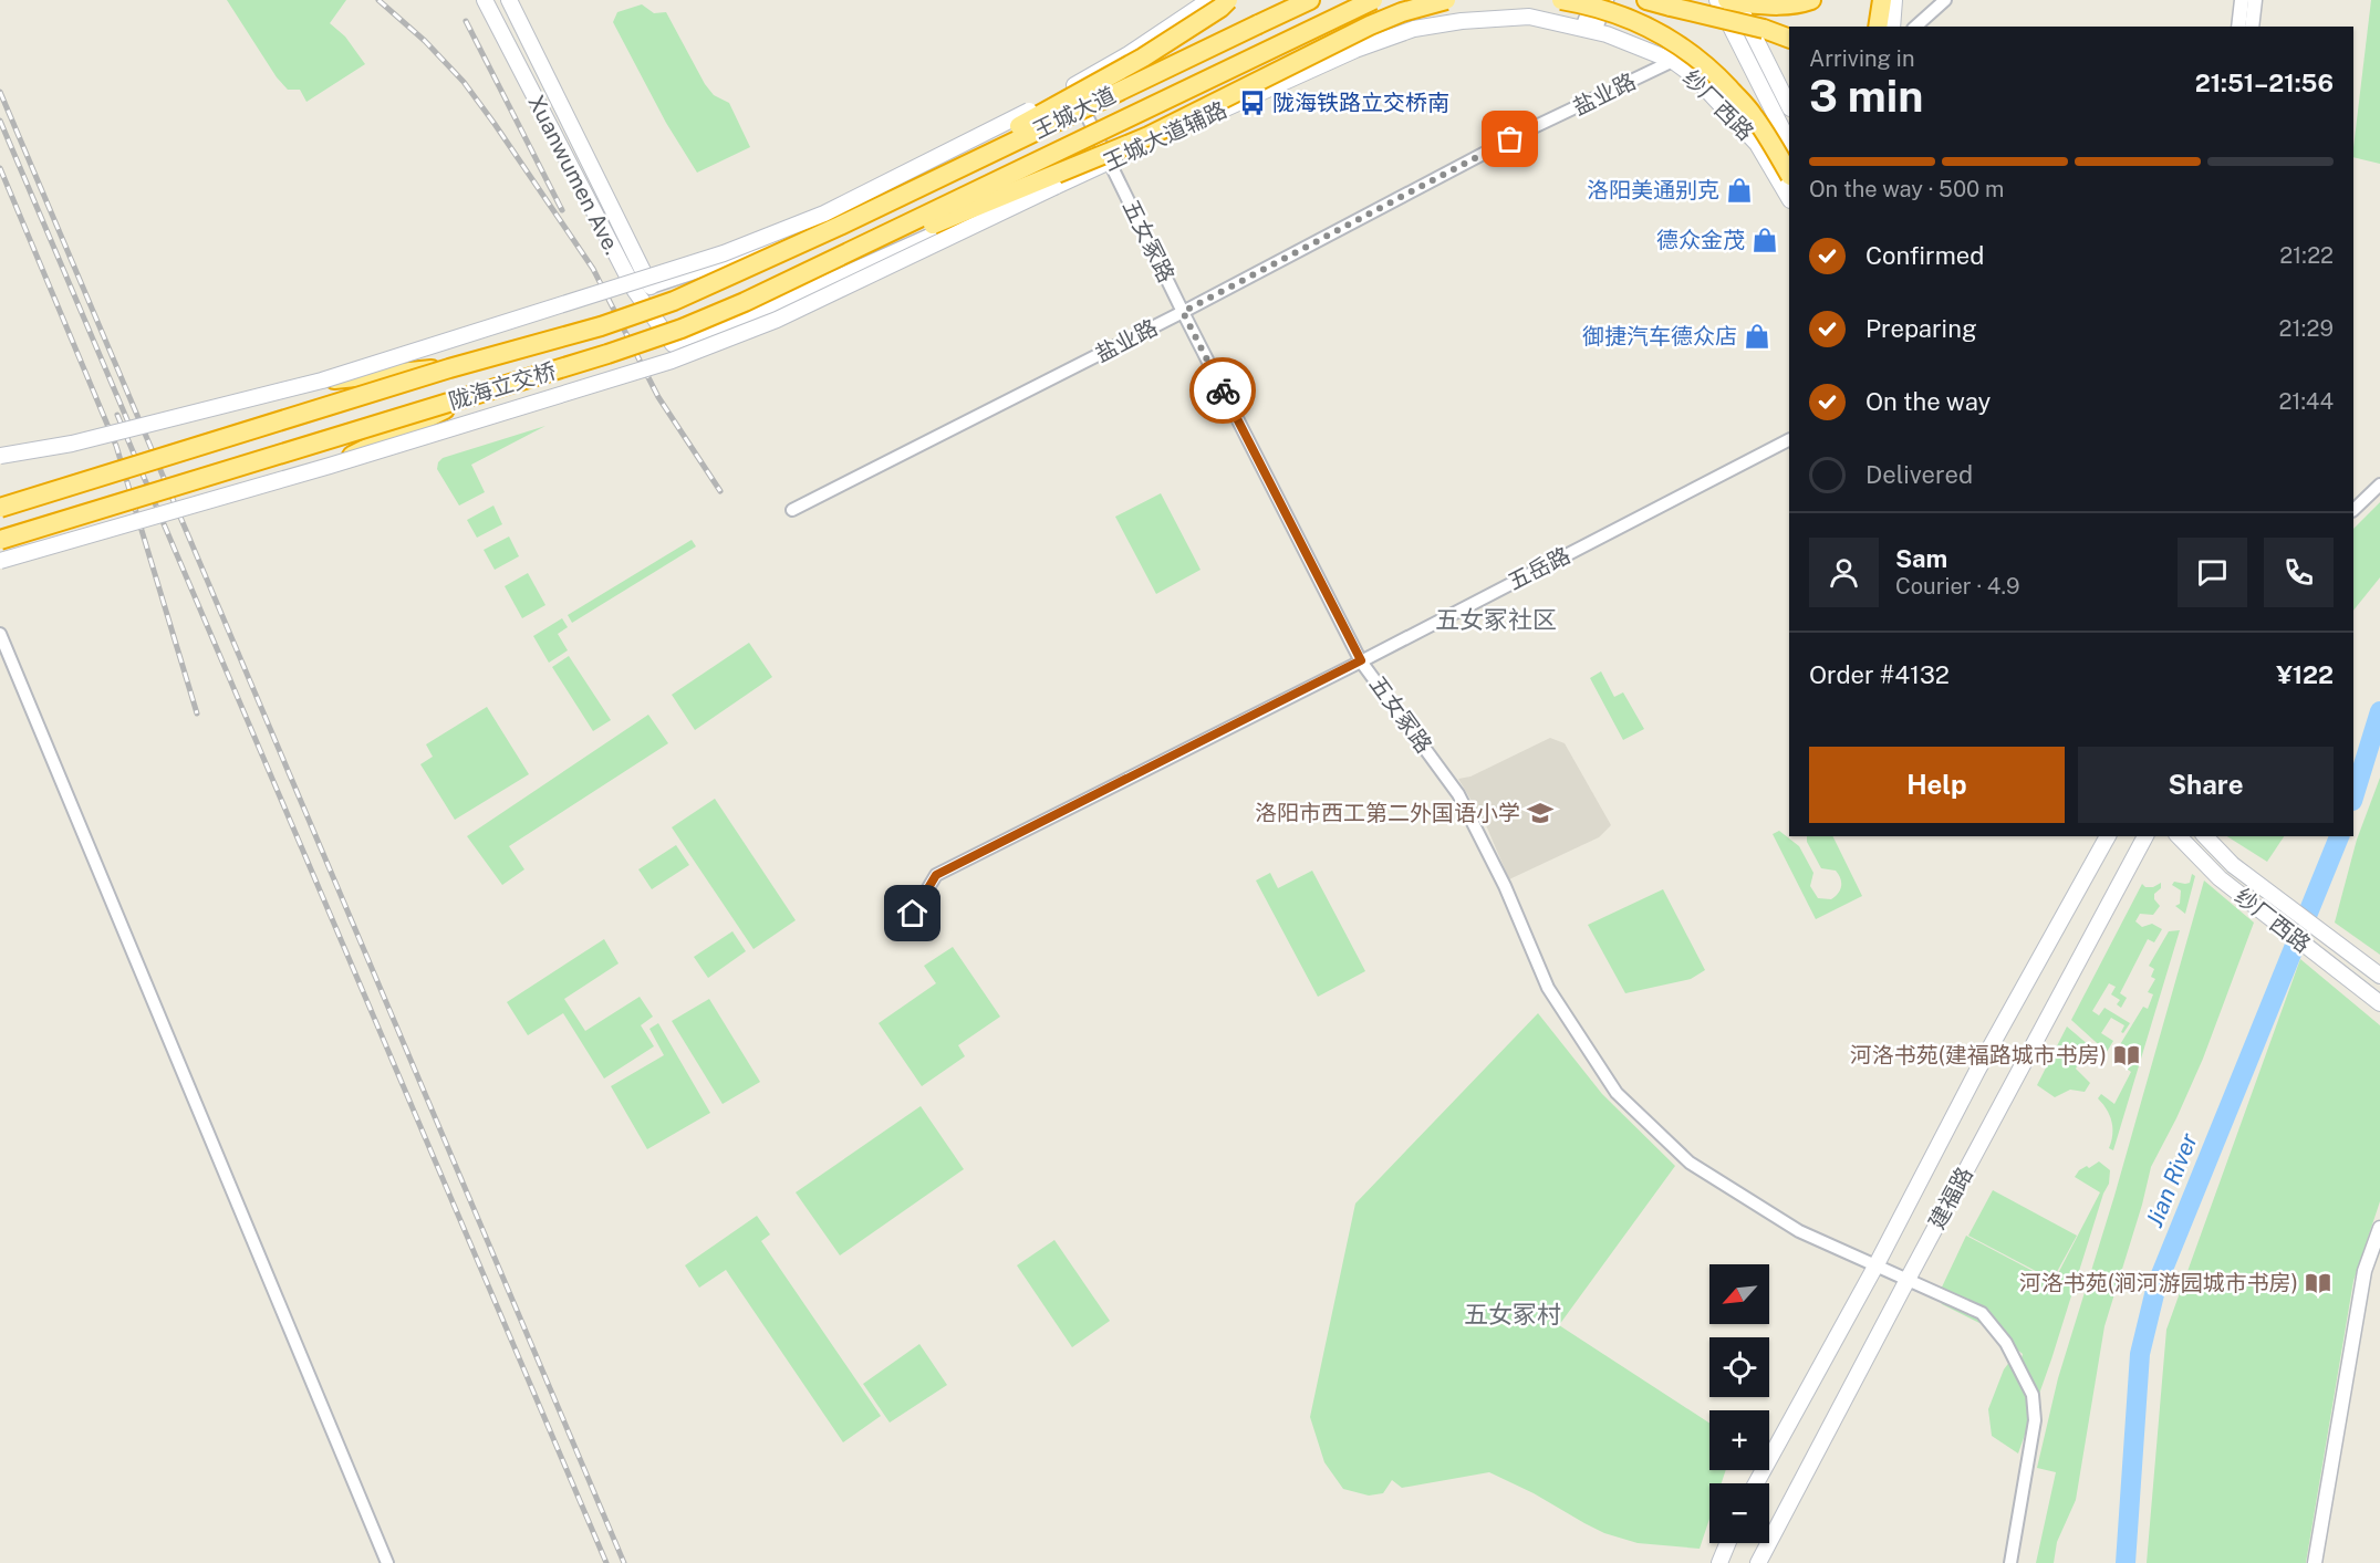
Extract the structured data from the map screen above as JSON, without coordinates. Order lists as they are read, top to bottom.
{
  "streets": {
    "highway": ["王城大道", "陇海立交桥"],
    "main road": [
      "纱厂西路",
      "王城大道辅路",
      "Xuanwumen Ave.",
      "建福路"
    ],
    "street": ["盐业路", "五女冢路", "五岳路"]
  },
  "crossings": [
    ["盐业路", "纱厂西路"],
    ["盐业路", "五女冢路"],
    ["纱厂西路", "王城大道辅路"],
    ["王城大道", "陇海立交桥"],
    ["王城大道辅路", "五女冢路"],
    ["五女冢路", "五岳路"],
    ["五女冢路", "建福路"]
  ],
  "districts": ["五女冢社区", "五女冢村"],
  "water": ["Jian River"],
  "places": {
    "bus stop": ["陇海铁路立交桥南"],
    "shop": ["洛阳美通别克", "德众金茂", "御捷汽车德众店"],
    "school or university": ["洛阳市西工第二外国语小学"],
    "library": ["河洛书苑(建福路城市书房)", "河洛书苑(涧河游园城市书房)"]
  },
  "north": "bottom left",
  "page": {
    "heading": ["3 min", "Arriving in", "21:51–21:56"],
    "panel": [
      "Sam",
      "Courier · 4.9",
      "Order #4132",
      "¥122"
    ],
    "bar": "On the way · 500 m",
    "list": [
      ["Confirmed", "21:22"],
      ["Preparing", "21:29"],
      ["On the way", "21:44"],
      "Delivered"
    ],
    "buttons": ["Help", "Share"],
    "map_buttons": ["+", "−"]
  }
}
